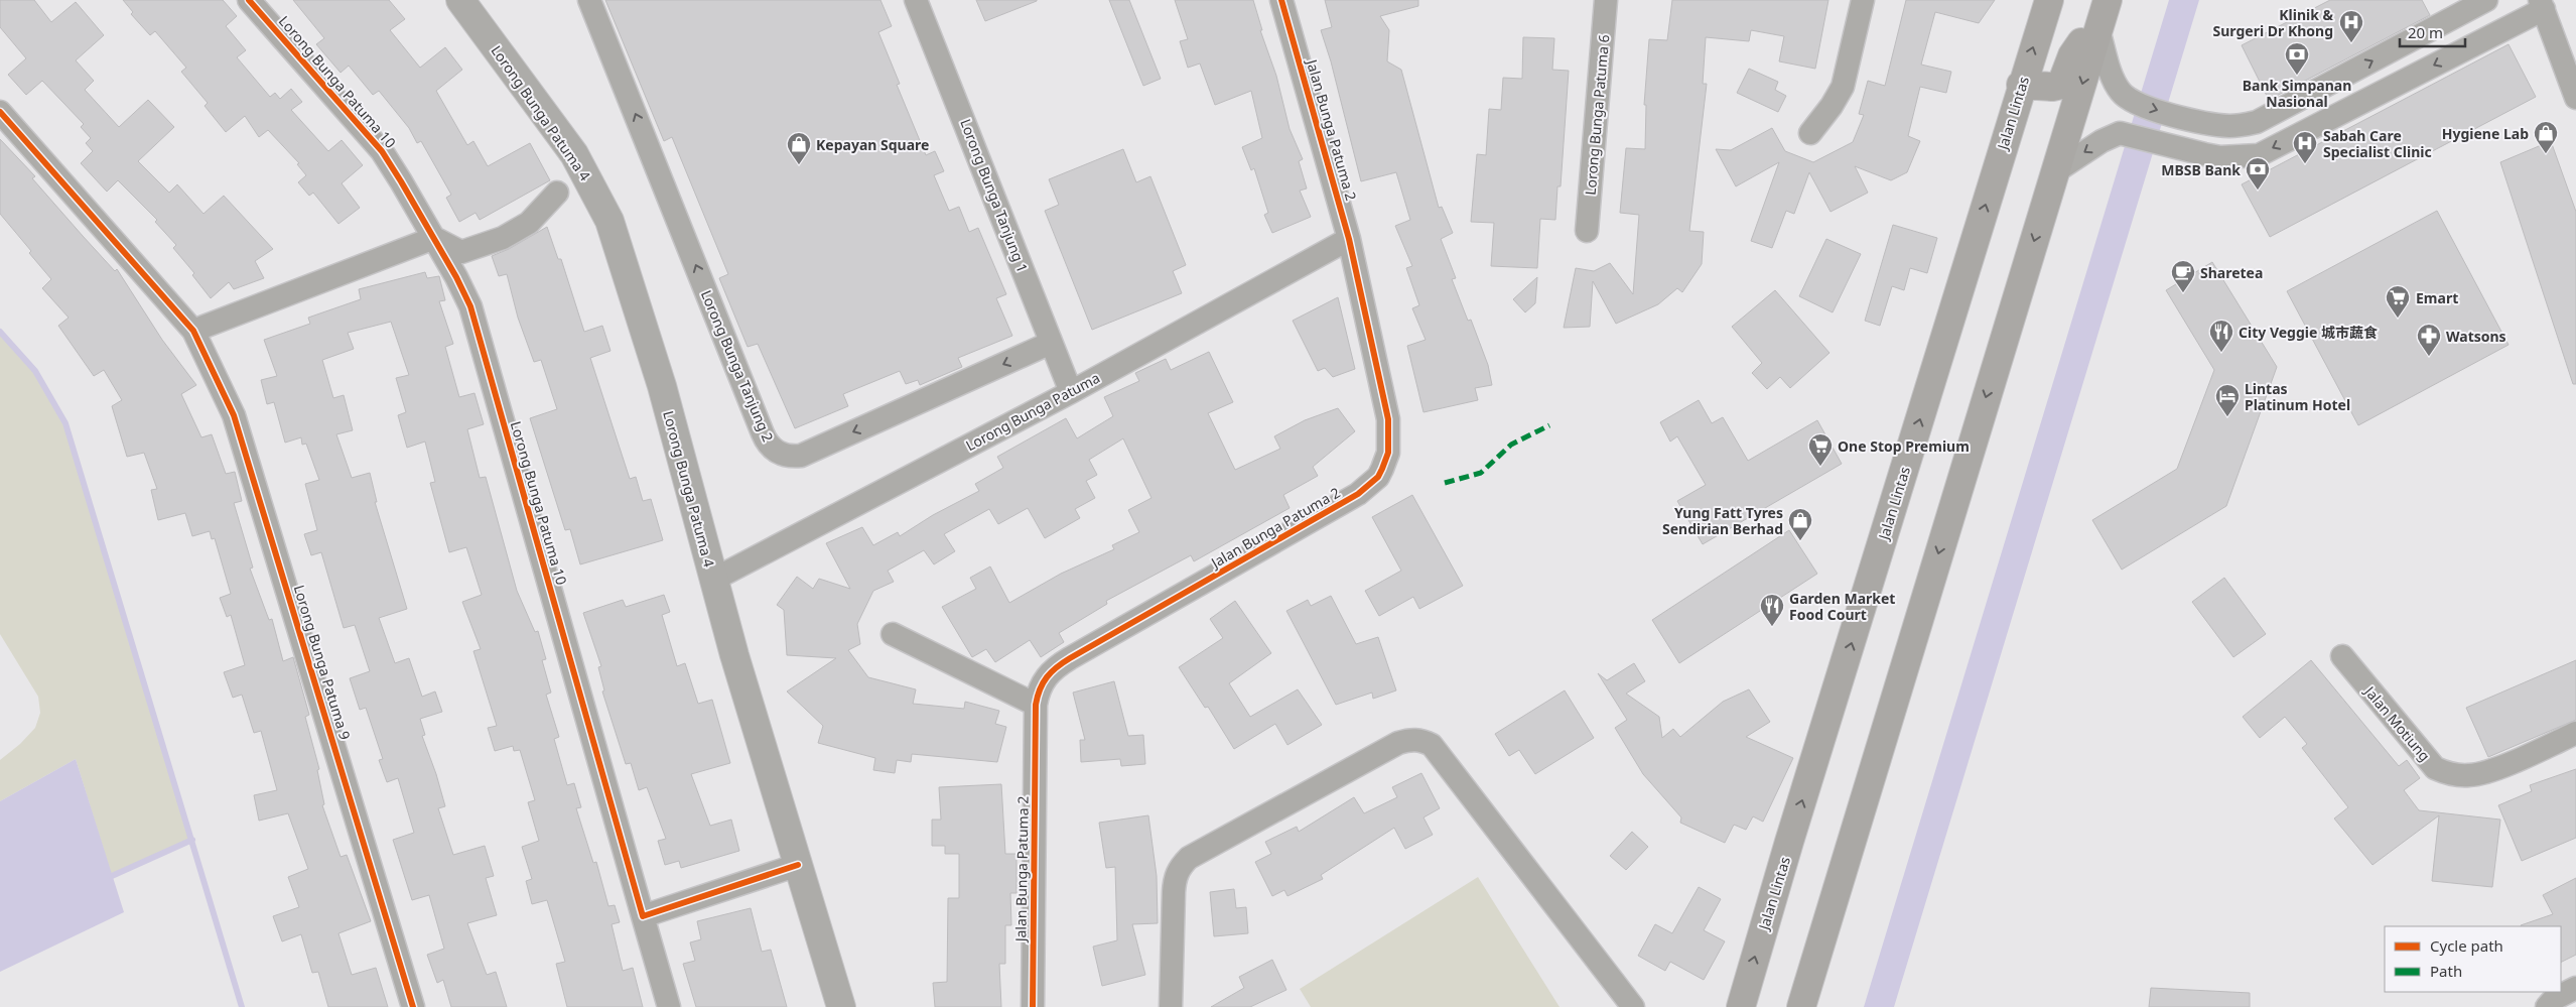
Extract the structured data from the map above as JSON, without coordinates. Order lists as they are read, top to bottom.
{
  "streets": {
    "highway": ["Jalan Lintas"],
    "street": [
      "Lorong Bunga Patuma 10",
      "Lorong Bunga Patuma 4",
      "Lorong Bunga Patuma 6",
      "Jalan Bunga Patuma 2",
      "Lorong Bunga Tanjung 1",
      "Lorong Bunga Tanjung 2",
      "Lorong Bunga Patuma",
      "Lorong Bunga Patuma 9",
      "Jalan Motiung"
    ]
  },
  "crossings": [
    ["Lorong Bunga Patuma 4", "Lorong Bunga Patuma"],
    ["Jalan Bunga Patuma 2", "Lorong Bunga Patuma"],
    ["Lorong Bunga Tanjung 1", "Lorong Bunga Tanjung 2"],
    ["Lorong Bunga Tanjung 1", "Lorong Bunga Patuma"]
  ],
  "places": {
    "hospital": ["Klinik & Surgeri Dr Khong", "Sabah Care Specialist Clinic"],
    "bank": ["Bank Simpanan Nasional", "MBSB Bank"],
    "shop": ["Hygiene Lab", "Kepayan Square", "Yung Fatt Tyres Sendirian Berhad"],
    "cafe": ["Sharetea"],
    "supermarket": ["Emart", "One Stop Premium"],
    "restaurant": ["City Veggie 城市蔬食", "Garden Market Food Court"],
    "pharmacy": ["Watsons"],
    "hotel": ["Lintas Platinum Hotel"]
  },
  "legend": ["Cycle path", "Path"],
  "scale_bar": "20 m"
}
